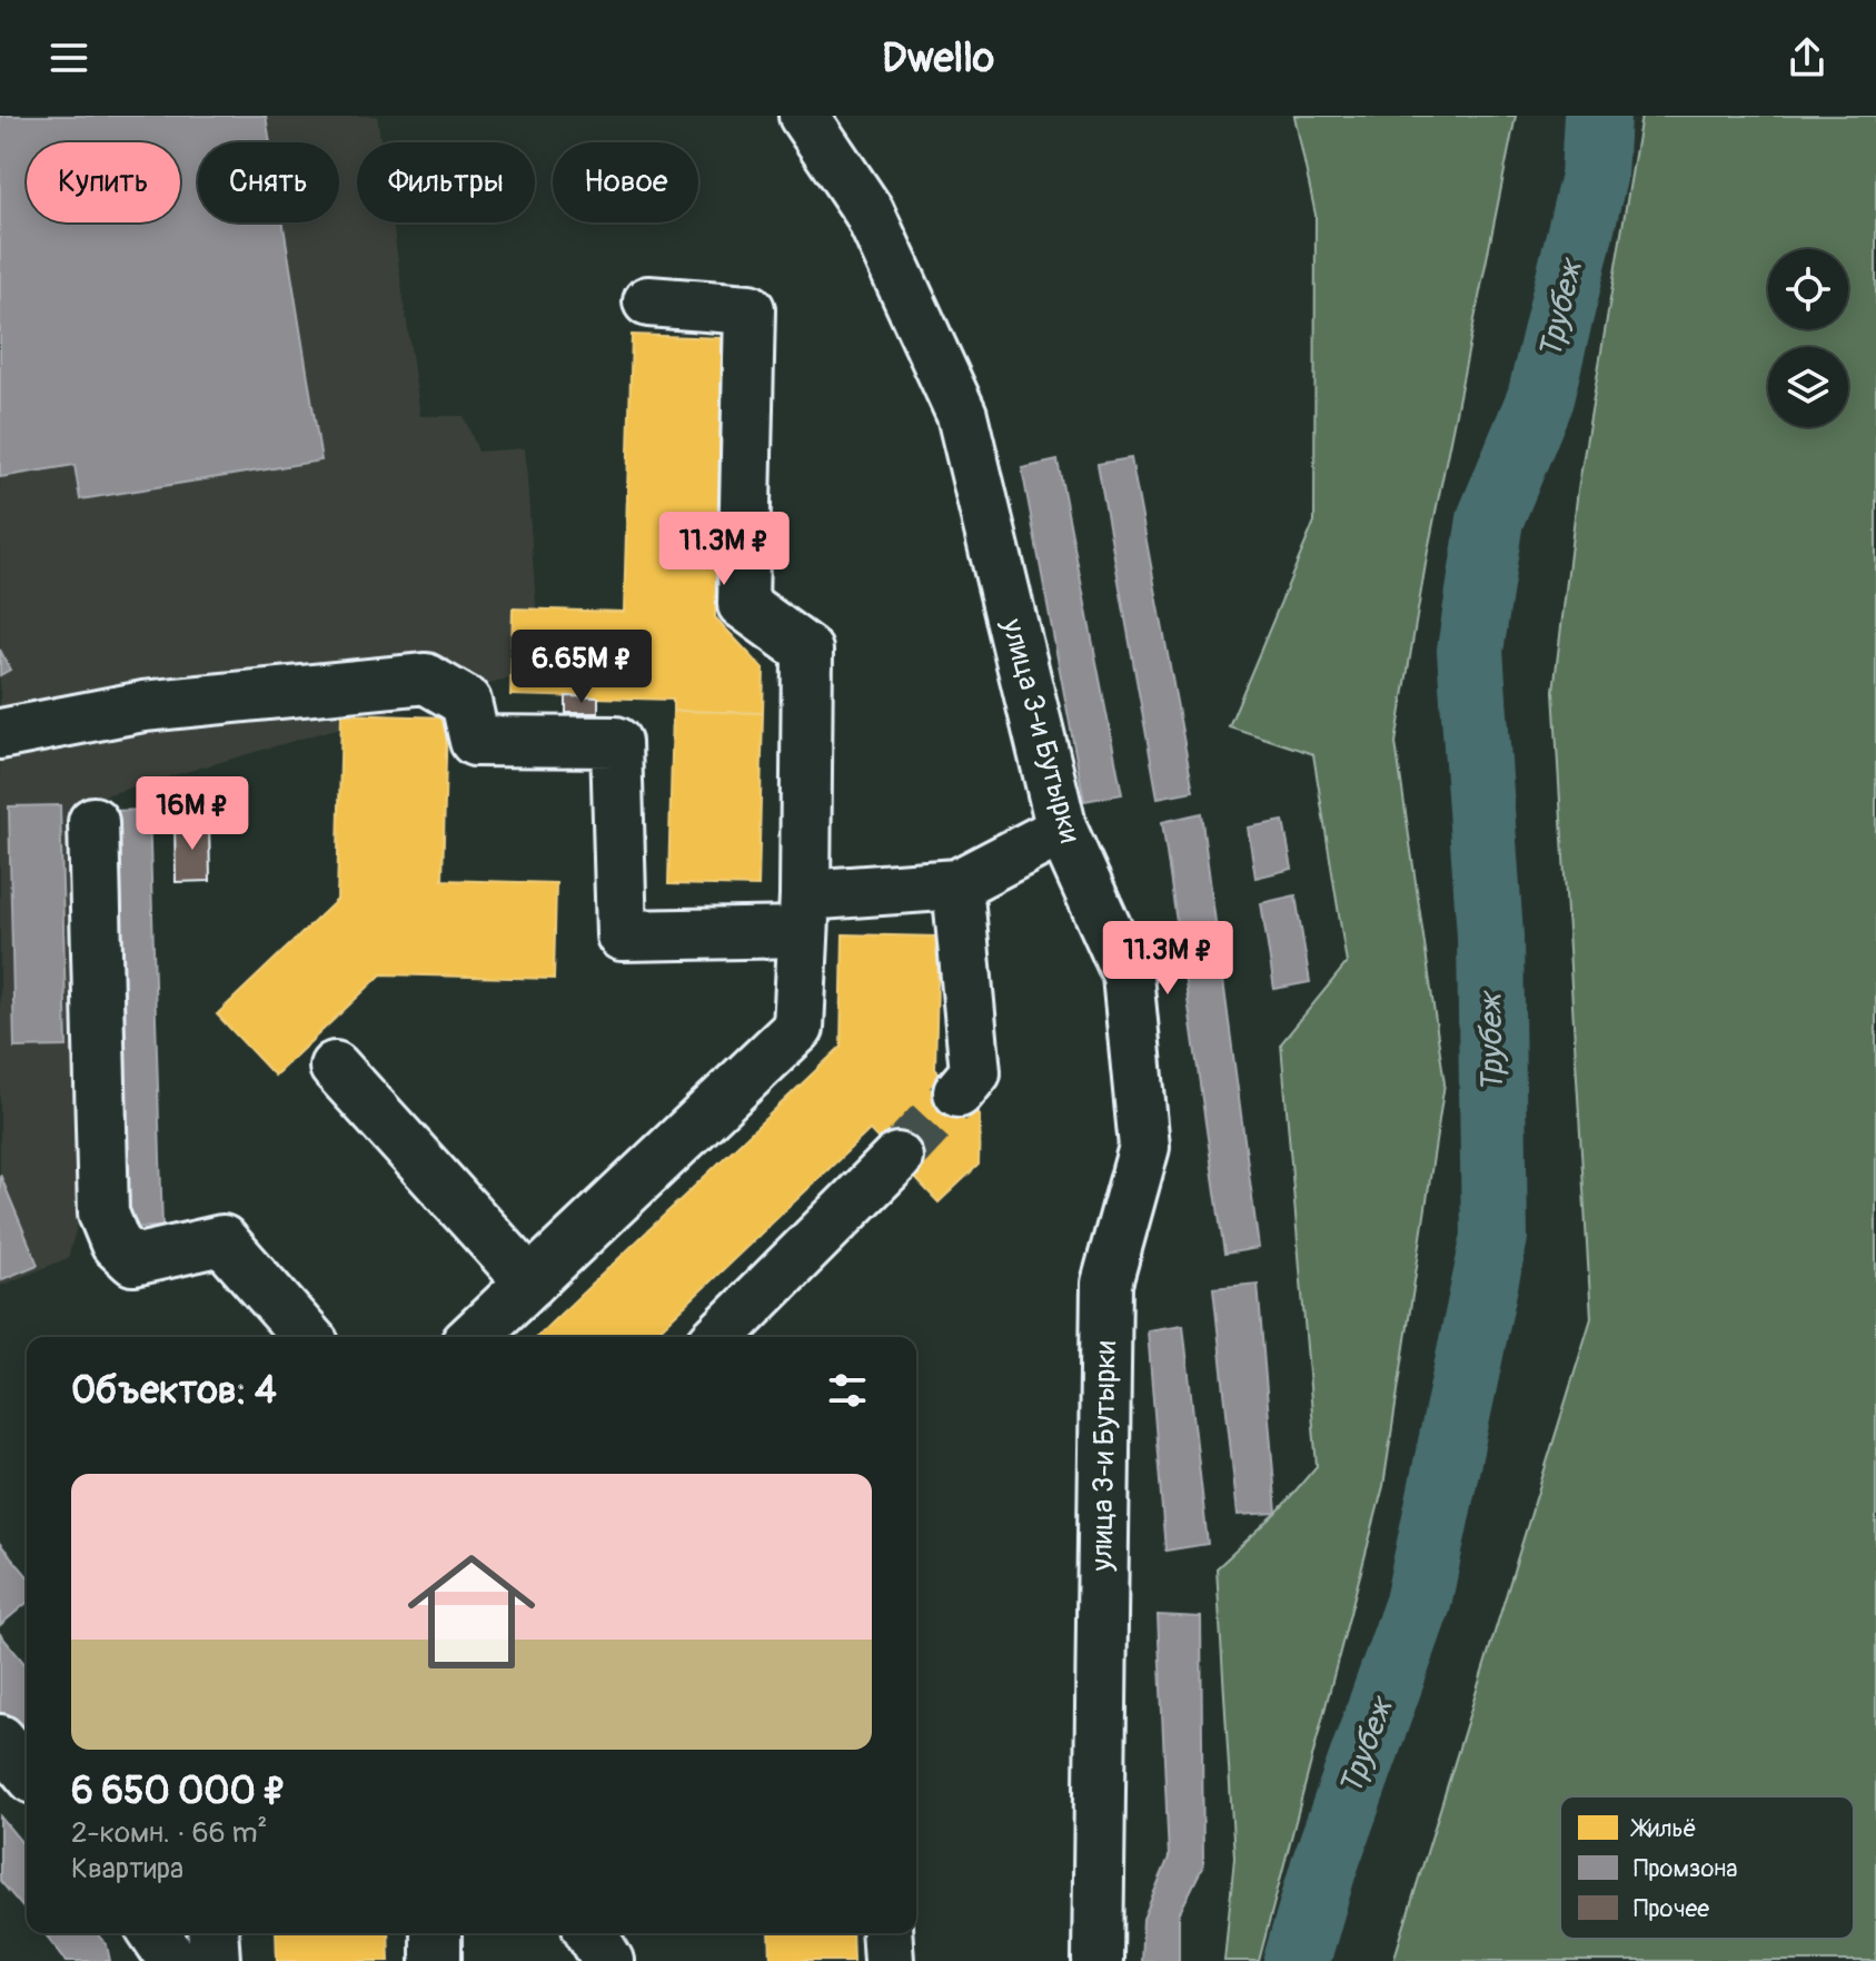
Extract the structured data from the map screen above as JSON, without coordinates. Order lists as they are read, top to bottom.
{
  "streets": {
    "street": ["улица 3-и Бутырки"]
  },
  "water": ["Трубеж"],
  "legend": ["Жильё", "Промзона", "Прочее"],
  "page": {
    "header": "Dwello",
    "chip": [
      "Купить",
      "Снять",
      "Фильтры",
      "Новое"
    ],
    "price": [
      "11.3M ₽",
      "6.65M ₽",
      "16M ₽",
      "11.3M ₽"
    ],
    "heading": "Объектов: 4",
    "list": [
      {
        "name": "6 650 000 ₽",
        "note": "2-комн. · 66 m² · Квартира"
      }
    ]
  }
}
